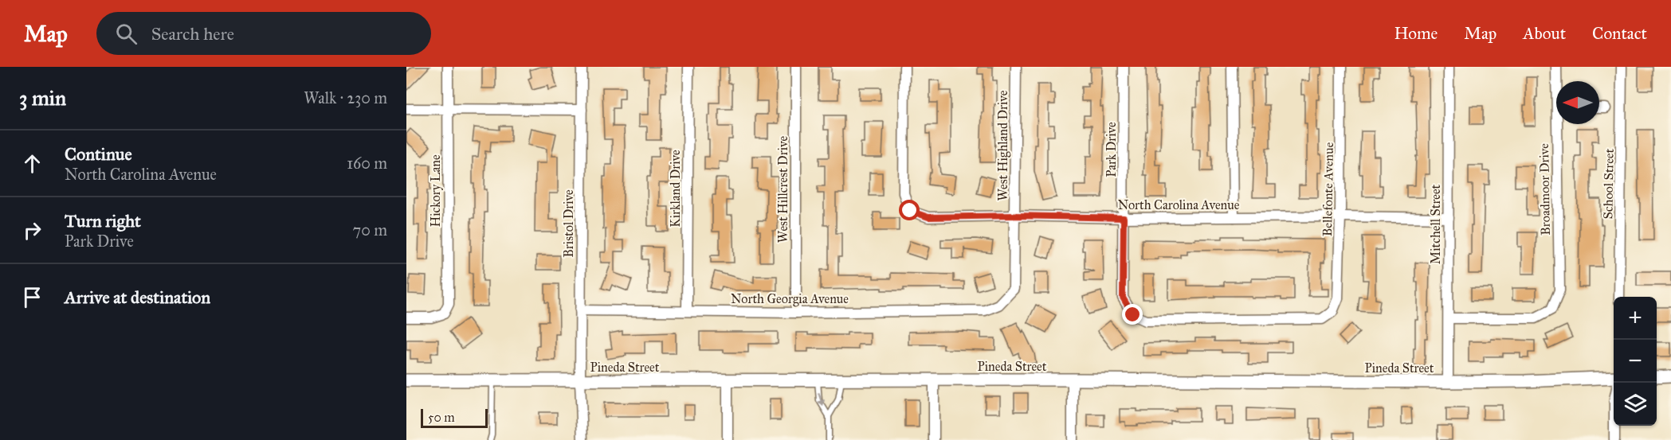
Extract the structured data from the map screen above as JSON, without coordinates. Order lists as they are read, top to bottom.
{
  "streets": {
    "street": [
      "West Highland Drive",
      "Park Drive",
      "School Street",
      "Kirkland Drive",
      "West Hillcrest Drive",
      "Bellefonte Avenue",
      "Broadmoor Drive",
      "Hickory Lane",
      "North Carolina Avenue",
      "Bristol Drive",
      "Mitchell Street",
      "North Georgia Avenue",
      "Pineda Street"
    ]
  },
  "crossings": [
    ["West Highland Drive", "North Carolina Avenue"],
    ["West Highland Drive", "North Georgia Avenue"],
    ["Park Drive", "Bellefonte Avenue"],
    ["Park Drive", "North Carolina Avenue"],
    ["Kirkland Drive", "North Georgia Avenue"],
    ["West Hillcrest Drive", "North Georgia Avenue"],
    ["Bellefonte Avenue", "North Carolina Avenue"],
    ["Broadmoor Drive", "Mitchell Street"],
    ["North Carolina Avenue", "Mitchell Street"],
    ["Bristol Drive", "North Georgia Avenue"],
    ["Bristol Drive", "Pineda Street"],
    ["Mitchell Street", "Pineda Street"]
  ],
  "scale_bar": "50 m",
  "north": "left",
  "page": {
    "header": "Map",
    "search": "Search here",
    "nav": [
      "Home",
      "Map",
      "About",
      "Contact"
    ],
    "heading": ["3 min", "Walk · 230 m"],
    "list": [
      ["Continue", "North Carolina Avenue", "160 m"],
      ["Turn right", "Park Drive", "70 m"],
      "Arrive at destination"
    ],
    "map_buttons": ["+", "−"],
    "scale": "50 m"
  }
}
